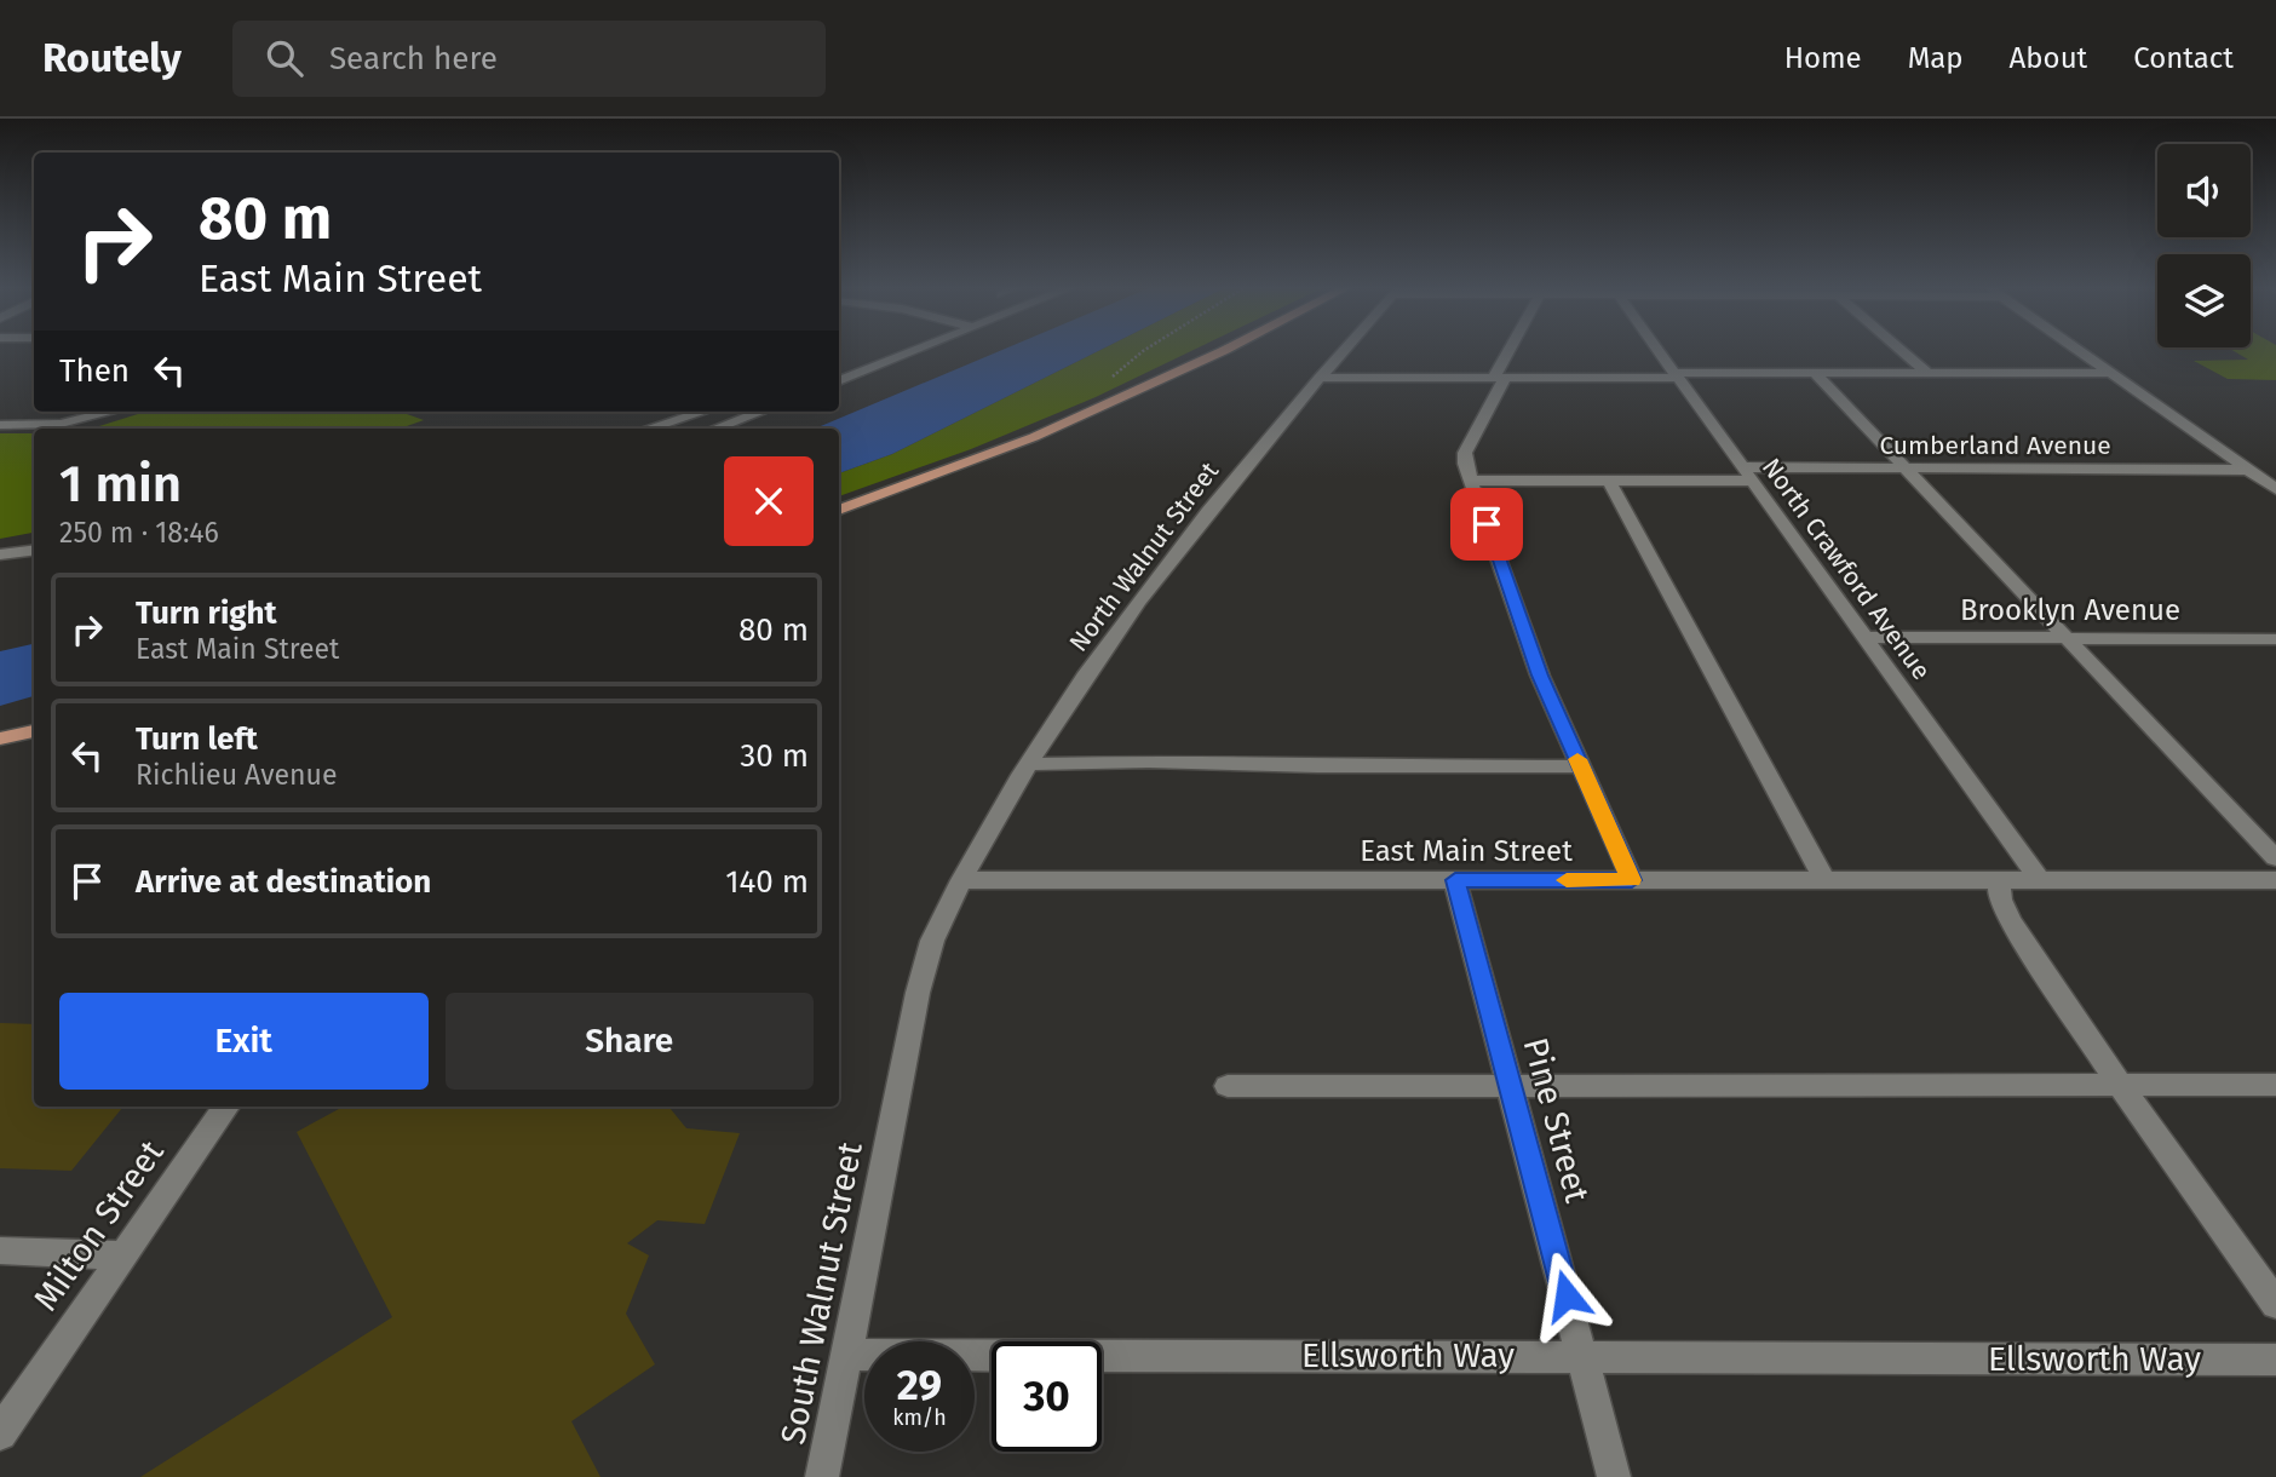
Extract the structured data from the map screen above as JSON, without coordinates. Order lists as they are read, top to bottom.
{
  "streets": {
    "street": [
      "Cumberland Avenue",
      "North Walnut Street",
      "North Crawford Avenue",
      "Brooklyn Avenue",
      "East Main Street",
      "Pine Street",
      "Milton Street",
      "South Walnut Street",
      "Ellsworth Way"
    ]
  },
  "crossings": [
    ["Cumberland Avenue", "North Crawford Avenue"],
    ["North Walnut Street", "East Main Street"],
    ["North Walnut Street", "South Walnut Street"],
    ["North Crawford Avenue", "Brooklyn Avenue"],
    ["North Crawford Avenue", "East Main Street"],
    ["East Main Street", "Pine Street"],
    ["East Main Street", "South Walnut Street"],
    ["Pine Street", "Ellsworth Way"],
    ["South Walnut Street", "Ellsworth Way"]
  ],
  "page": {
    "header": "Routely",
    "search": "Search here",
    "nav": [
      "Home",
      "Map",
      "About",
      "Contact"
    ],
    "turn": ["80 m", "East Main Street"],
    "then": "Then",
    "heading": ["1 min", "250 m · 18:46"],
    "list": [
      {
        "name": "Turn right",
        "note": "East Main Street",
        "value": "80 m"
      },
      {
        "name": "Turn left",
        "note": "Richlieu Avenue",
        "value": "30 m"
      },
      {
        "name": "Arrive at destination",
        "value": "140 m"
      }
    ],
    "buttons": ["Exit", "Share"],
    "speed": "29 km/h",
    "limit": "30"
  }
}
